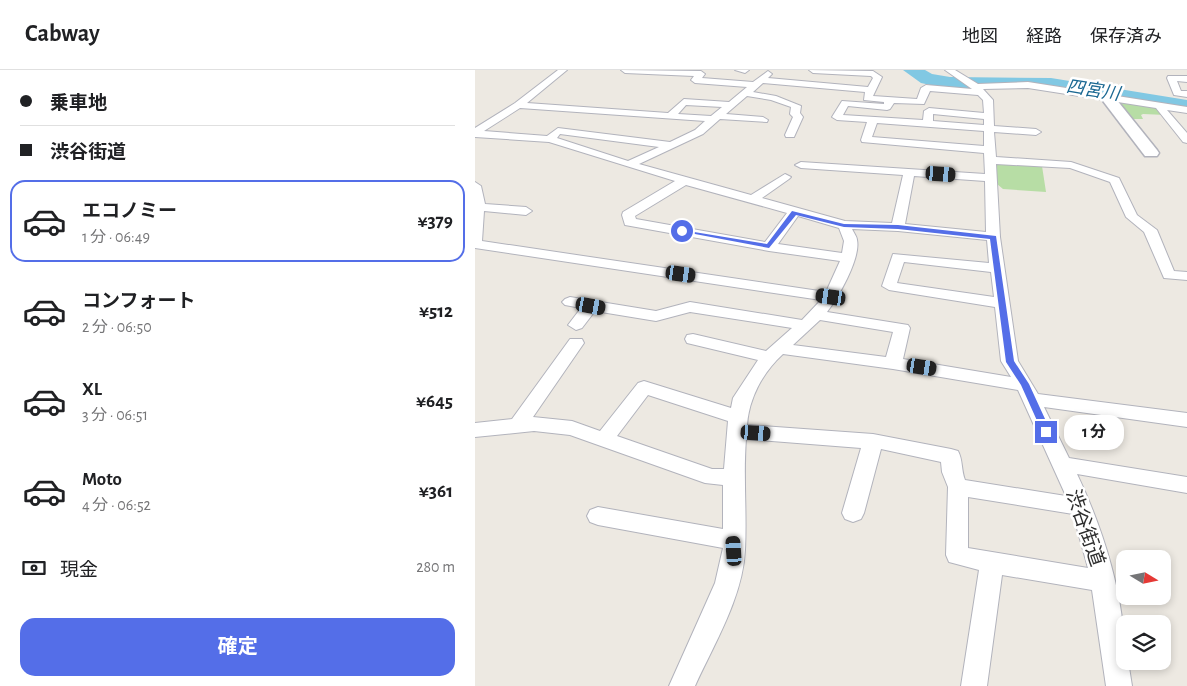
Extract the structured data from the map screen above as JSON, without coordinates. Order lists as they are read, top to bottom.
{
  "streets": {
    "street": ["渋谷街道"]
  },
  "water": ["四宮川"],
  "north": "right",
  "page": {
    "header": "Cabway",
    "nav": ["地図", "経路", "保存済み"],
    "banner": ["乗車地", "渋谷街道"],
    "list": [
      {
        "name": "エコノミー",
        "note": "1 分 · 06:49",
        "value": "¥379"
      },
      {
        "name": "コンフォート",
        "note": "2 分 · 06:50",
        "value": "¥512"
      },
      {
        "name": "XL",
        "note": "3 分 · 06:51",
        "value": "¥645"
      },
      {
        "name": "Moto",
        "note": "4 分 · 06:52",
        "value": "¥361"
      }
    ],
    "bubble": "1 分",
    "pay": ["現金", "280 m"],
    "buttons": "確定"
  }
}
